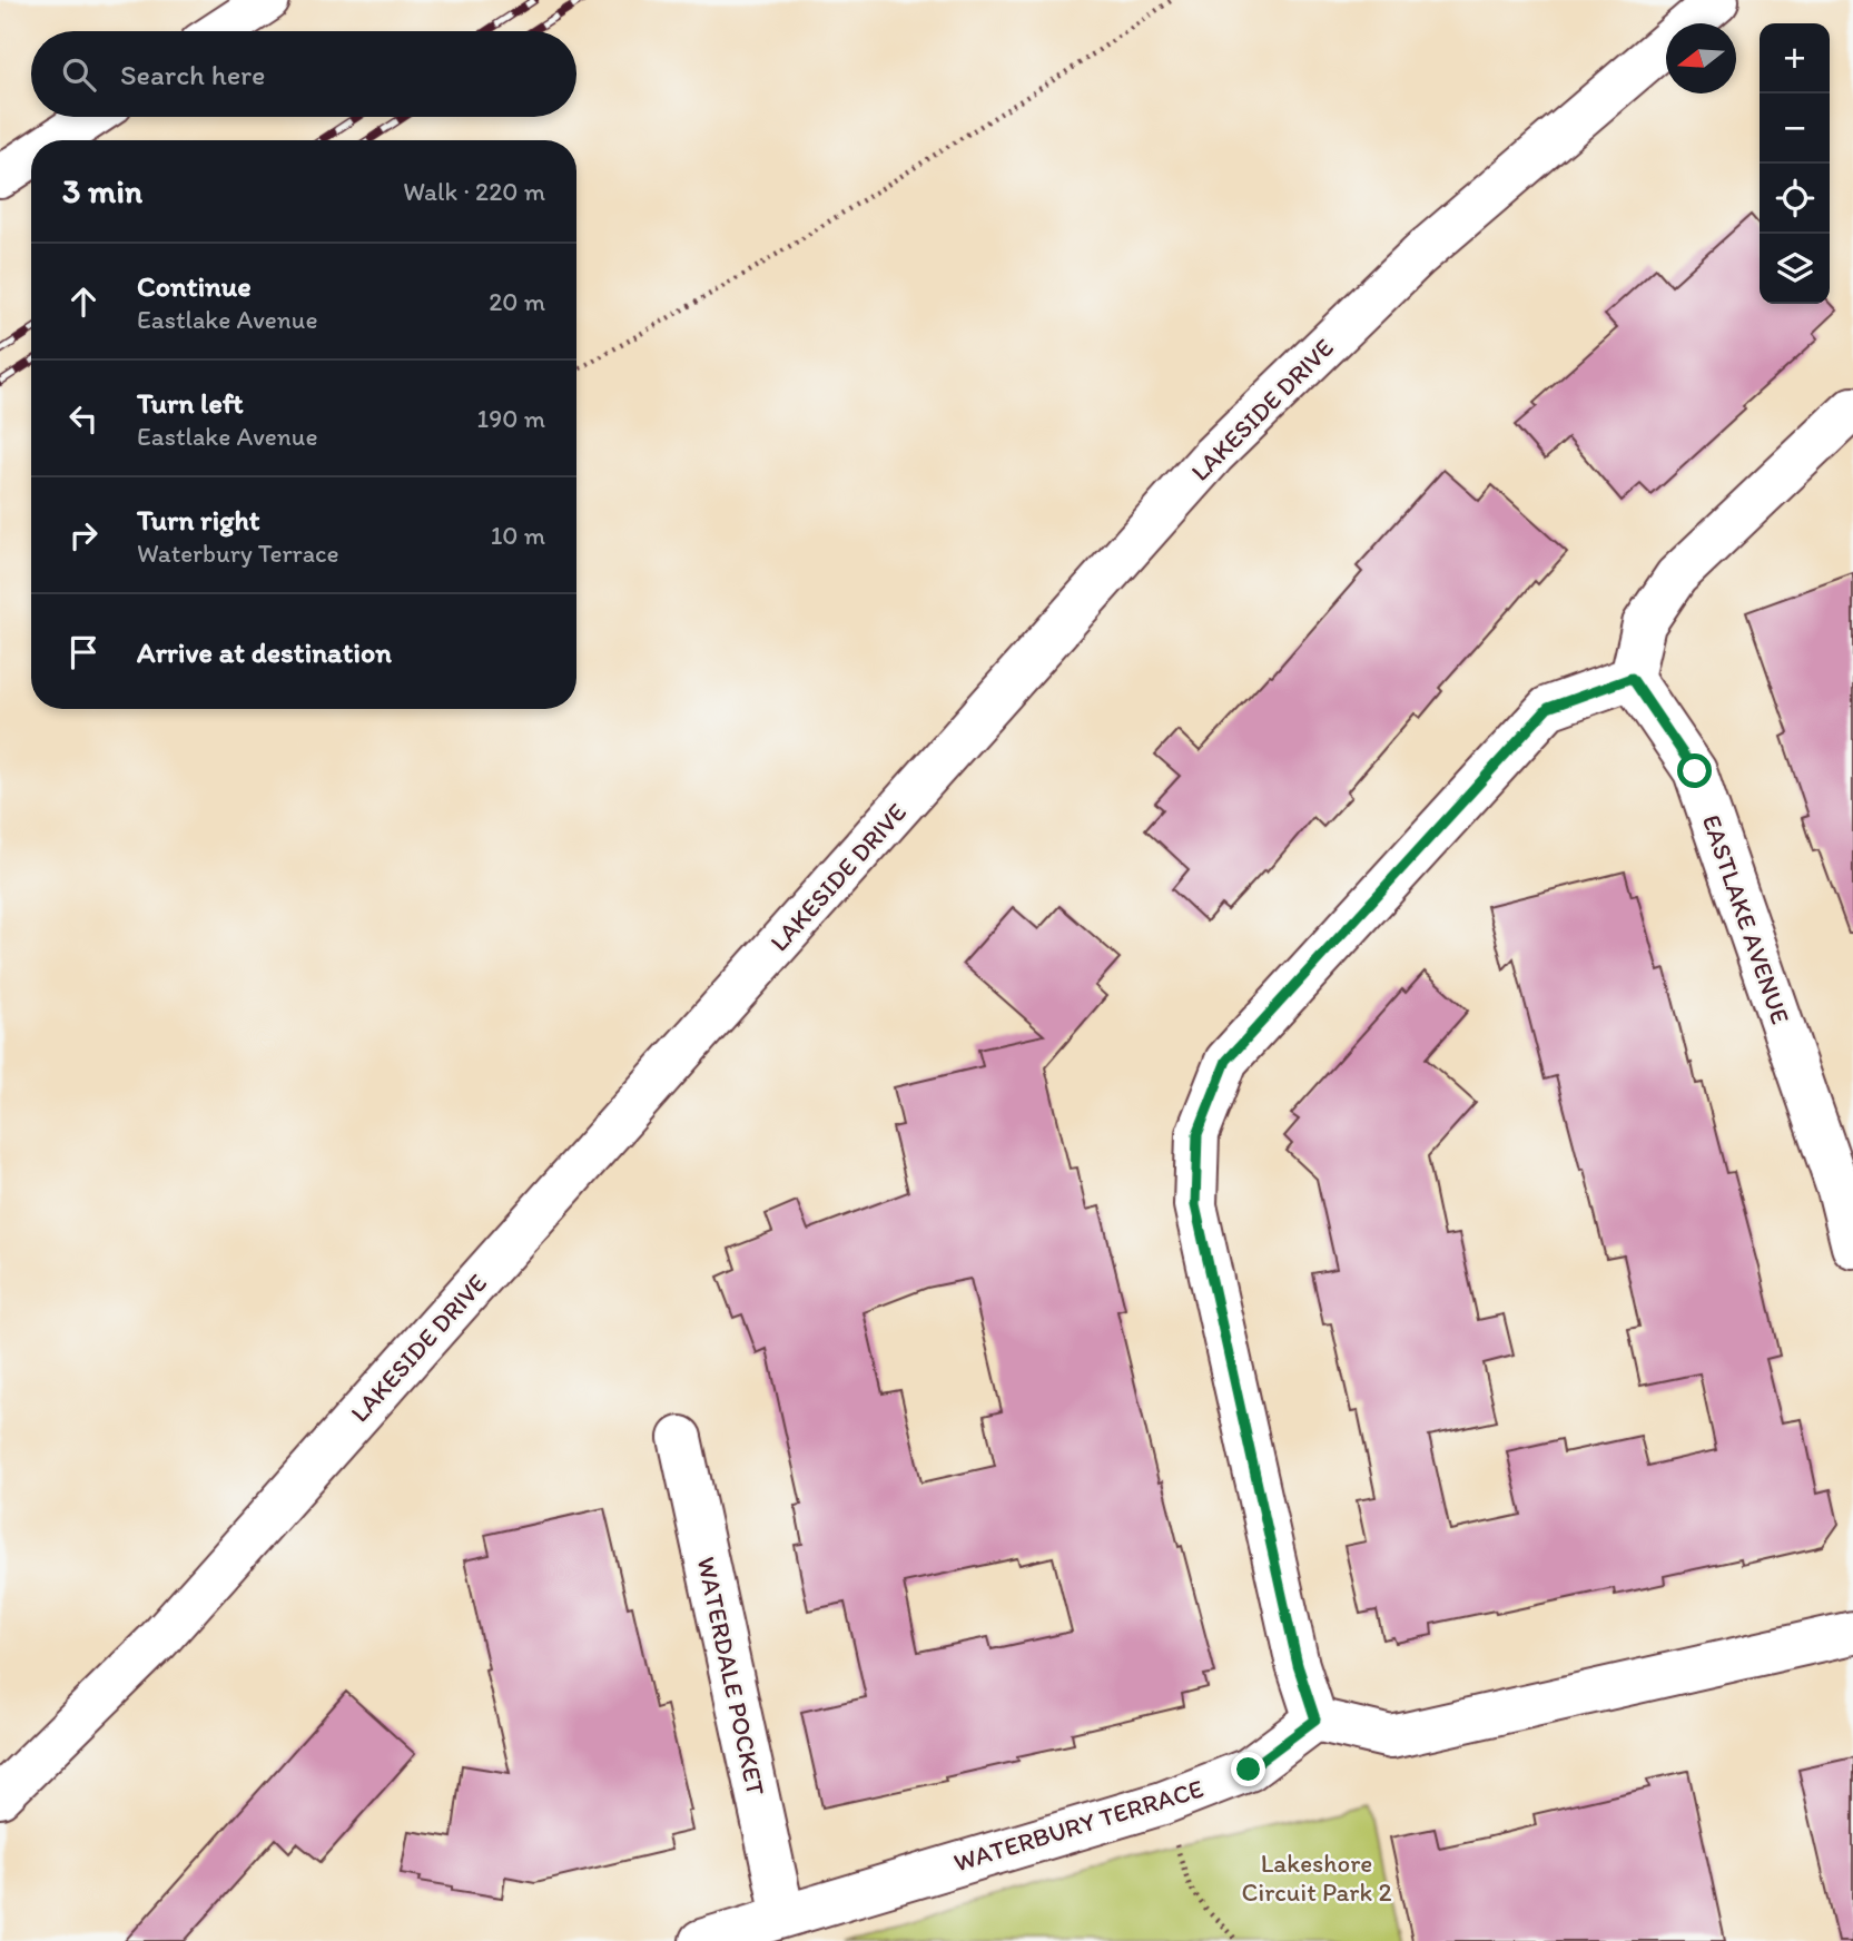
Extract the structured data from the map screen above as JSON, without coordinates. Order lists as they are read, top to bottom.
{
  "streets": {
    "street": [
      "LAKESIDE DRIVE",
      "EASTLAKE AVENUE",
      "WATERDALE POCKET",
      "WATERBURY TERRACE"
    ]
  },
  "crossings": [
    ["WATERDALE POCKET", "WATERBURY TERRACE"]
  ],
  "parks": ["Lakeshore Circuit Park 2"],
  "north": "left",
  "page": {
    "map_buttons": ["+", "−"],
    "search": "Search here",
    "heading": ["3 min", "Walk · 220 m"],
    "list": [
      ["Continue", "Eastlake Avenue", "20 m"],
      ["Turn left", "Eastlake Avenue", "190 m"],
      ["Turn right", "Waterbury Terrace", "10 m"],
      "Arrive at destination"
    ]
  }
}
